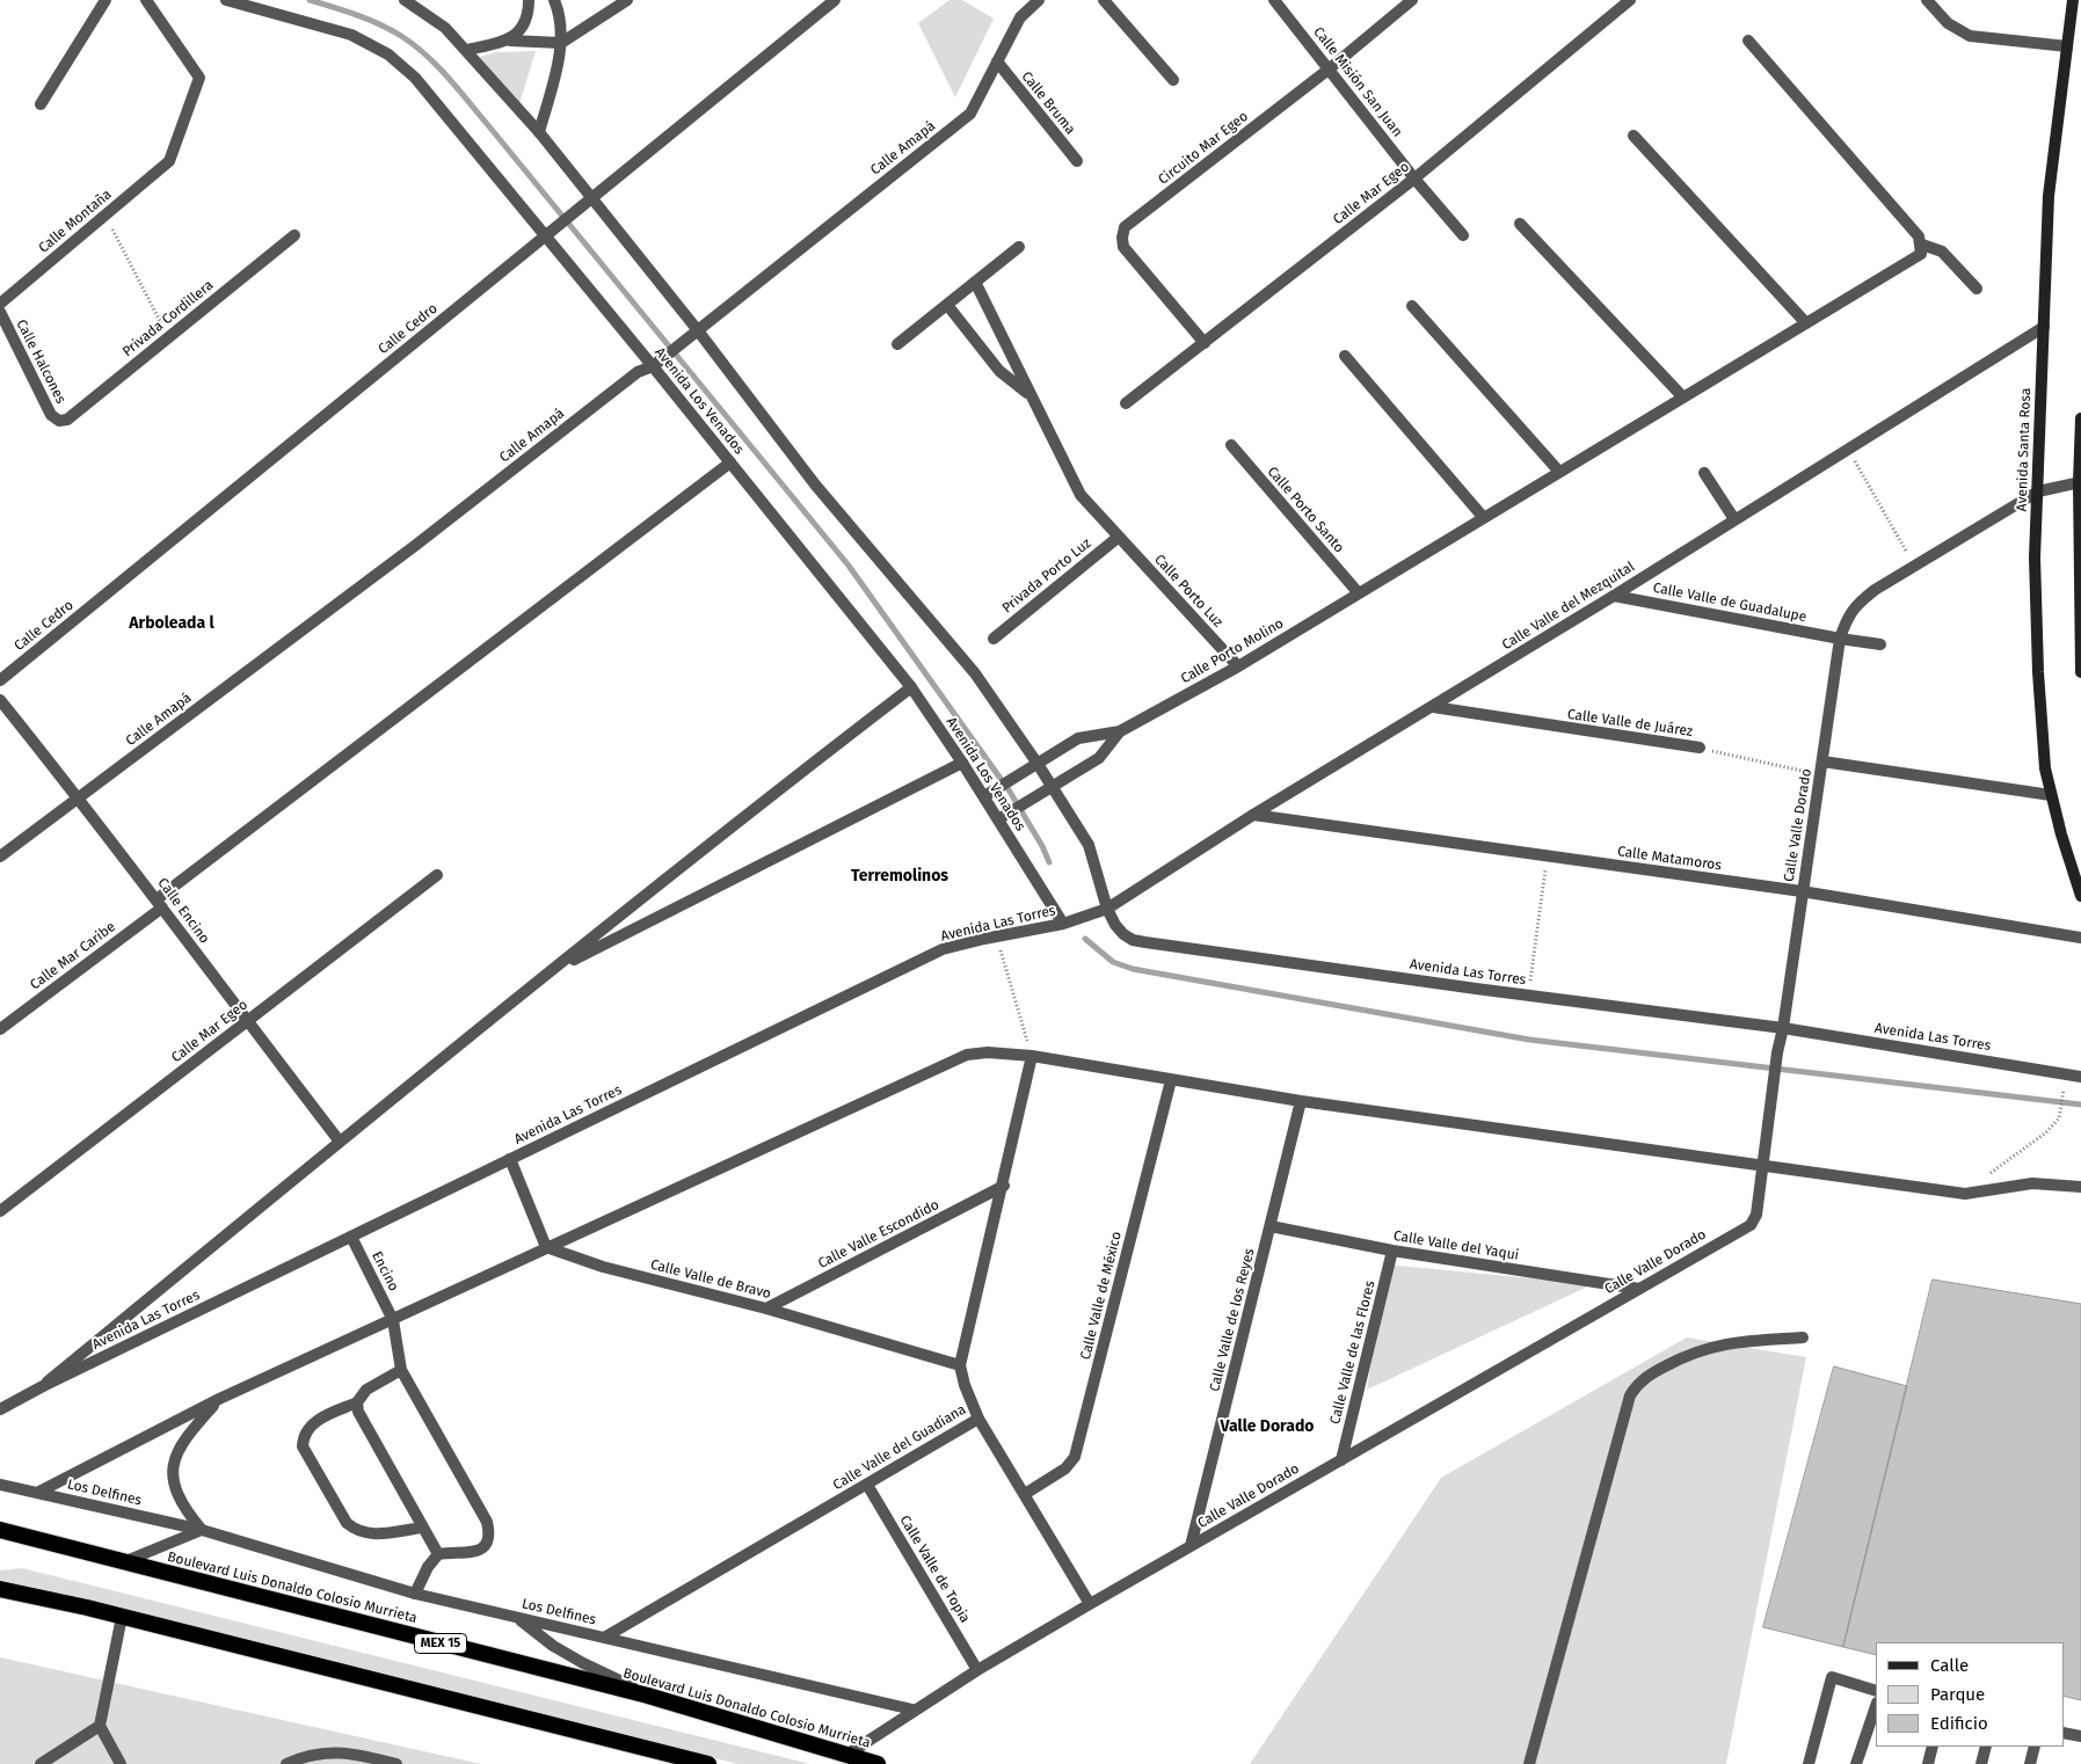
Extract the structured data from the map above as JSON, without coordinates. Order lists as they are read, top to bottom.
{
  "streets": {
    "highway": ["Boulevard Luis Donaldo Colosio Murrieta", "MEX 15"],
    "main road": ["Avenida Santa Rosa"],
    "street": [
      "Calle Misión San Juan",
      "Calle Bruma",
      "Calle Amapá",
      "Circuito Mar Egeo",
      "Calle Mar Egeo",
      "Calle Montaña",
      "Privada Cordillera",
      "Calle Cedro",
      "Calle Halcones",
      "Avenida Los Venados",
      "Calle Porto Santo",
      "Privada Porto Luz",
      "Calle Porto Luz",
      "Calle Valle de Guadalupe",
      "Calle Valle del Mezquital",
      "Calle Porto Molino",
      "Calle Valle de Juárez",
      "Calle Valle Dorado",
      "Calle Matamoros",
      "Calle Encino",
      "Avenida Las Torres",
      "Calle Mar Caribe",
      "Calle Valle Escondido",
      "Calle Valle del Yaqui",
      "Encino",
      "Calle Valle de Bravo",
      "Calle Valle de México",
      "Calle Valle de los Reyes",
      "Calle Valle de las Flores",
      "Calle Valle del Guadiana",
      "Los Delfines",
      "Calle Valle de Topia"
    ]
  },
  "crossings": [
    ["Calle Misión San Juan", "Circuito Mar Egeo"],
    ["Calle Misión San Juan", "Calle Mar Egeo"],
    ["Calle Bruma", "Calle Amapá"],
    ["Calle Amapá", "Avenida Los Venados"],
    ["Calle Amapá", "Calle Encino"],
    ["Circuito Mar Egeo", "Calle Mar Egeo"],
    ["Calle Mar Egeo", "Calle Encino"],
    ["Privada Cordillera", "Calle Halcones"],
    ["Calle Cedro", "Avenida Los Venados"],
    ["Avenida Los Venados", "Calle Porto Molino"],
    ["Avenida Los Venados", "Avenida Las Torres"],
    ["Avenida Los Venados", "Calle Mar Caribe"],
    ["Avenida Santa Rosa", "Calle Valle del Mezquital"],
    ["Avenida Santa Rosa", "Calle Valle Dorado"],
    ["Calle Porto Santo", "Calle Porto Molino"],
    ["Privada Porto Luz", "Calle Porto Luz"],
    ["Calle Porto Luz", "Calle Porto Molino"],
    ["Calle Valle de Guadalupe", "Calle Valle del Mezquital"],
    ["Calle Valle de Guadalupe", "Calle Valle Dorado"],
    ["Calle Valle del Mezquital", "Calle Valle de Juárez"],
    ["Calle Valle del Mezquital", "Calle Matamoros"],
    ["Calle Valle del Mezquital", "Avenida Las Torres"],
    ["Calle Valle de Juárez", "Calle Valle Dorado"],
    ["Calle Valle Dorado", "Calle Matamoros"],
    ["Calle Valle Dorado", "Avenida Las Torres"],
    ["Calle Valle Dorado", "Calle Valle del Yaqui"],
    ["Calle Valle Dorado", "Calle Valle de los Reyes"],
    ["Calle Valle Dorado", "Calle Valle de las Flores"],
    ["Calle Valle Dorado", "Los Delfines"],
    ["Calle Valle Dorado", "Calle Valle de Topia"],
    ["Calle Valle Dorado", "Boulevard Luis Donaldo Colosio Murrieta"],
    ["Calle Encino", "Calle Mar Caribe"],
    ["Avenida Las Torres", "Encino"],
    ["Calle Valle Escondido", "Calle Valle de Bravo"],
    ["Calle Valle Escondido", "Calle Valle del Guadiana"],
    ["Calle Valle del Yaqui", "Calle Valle de los Reyes"],
    ["Calle Valle del Yaqui", "Calle Valle de las Flores"],
    ["Calle Valle de Bravo", "Calle Valle del Guadiana"],
    ["Calle Valle del Guadiana", "Los Delfines"],
    ["Calle Valle del Guadiana", "Calle Valle de Topia"]
  ],
  "districts": ["Arboleada l", "Terremolinos", "Valle Dorado"],
  "legend": ["Calle", "Parque", "Edificio"]
}
